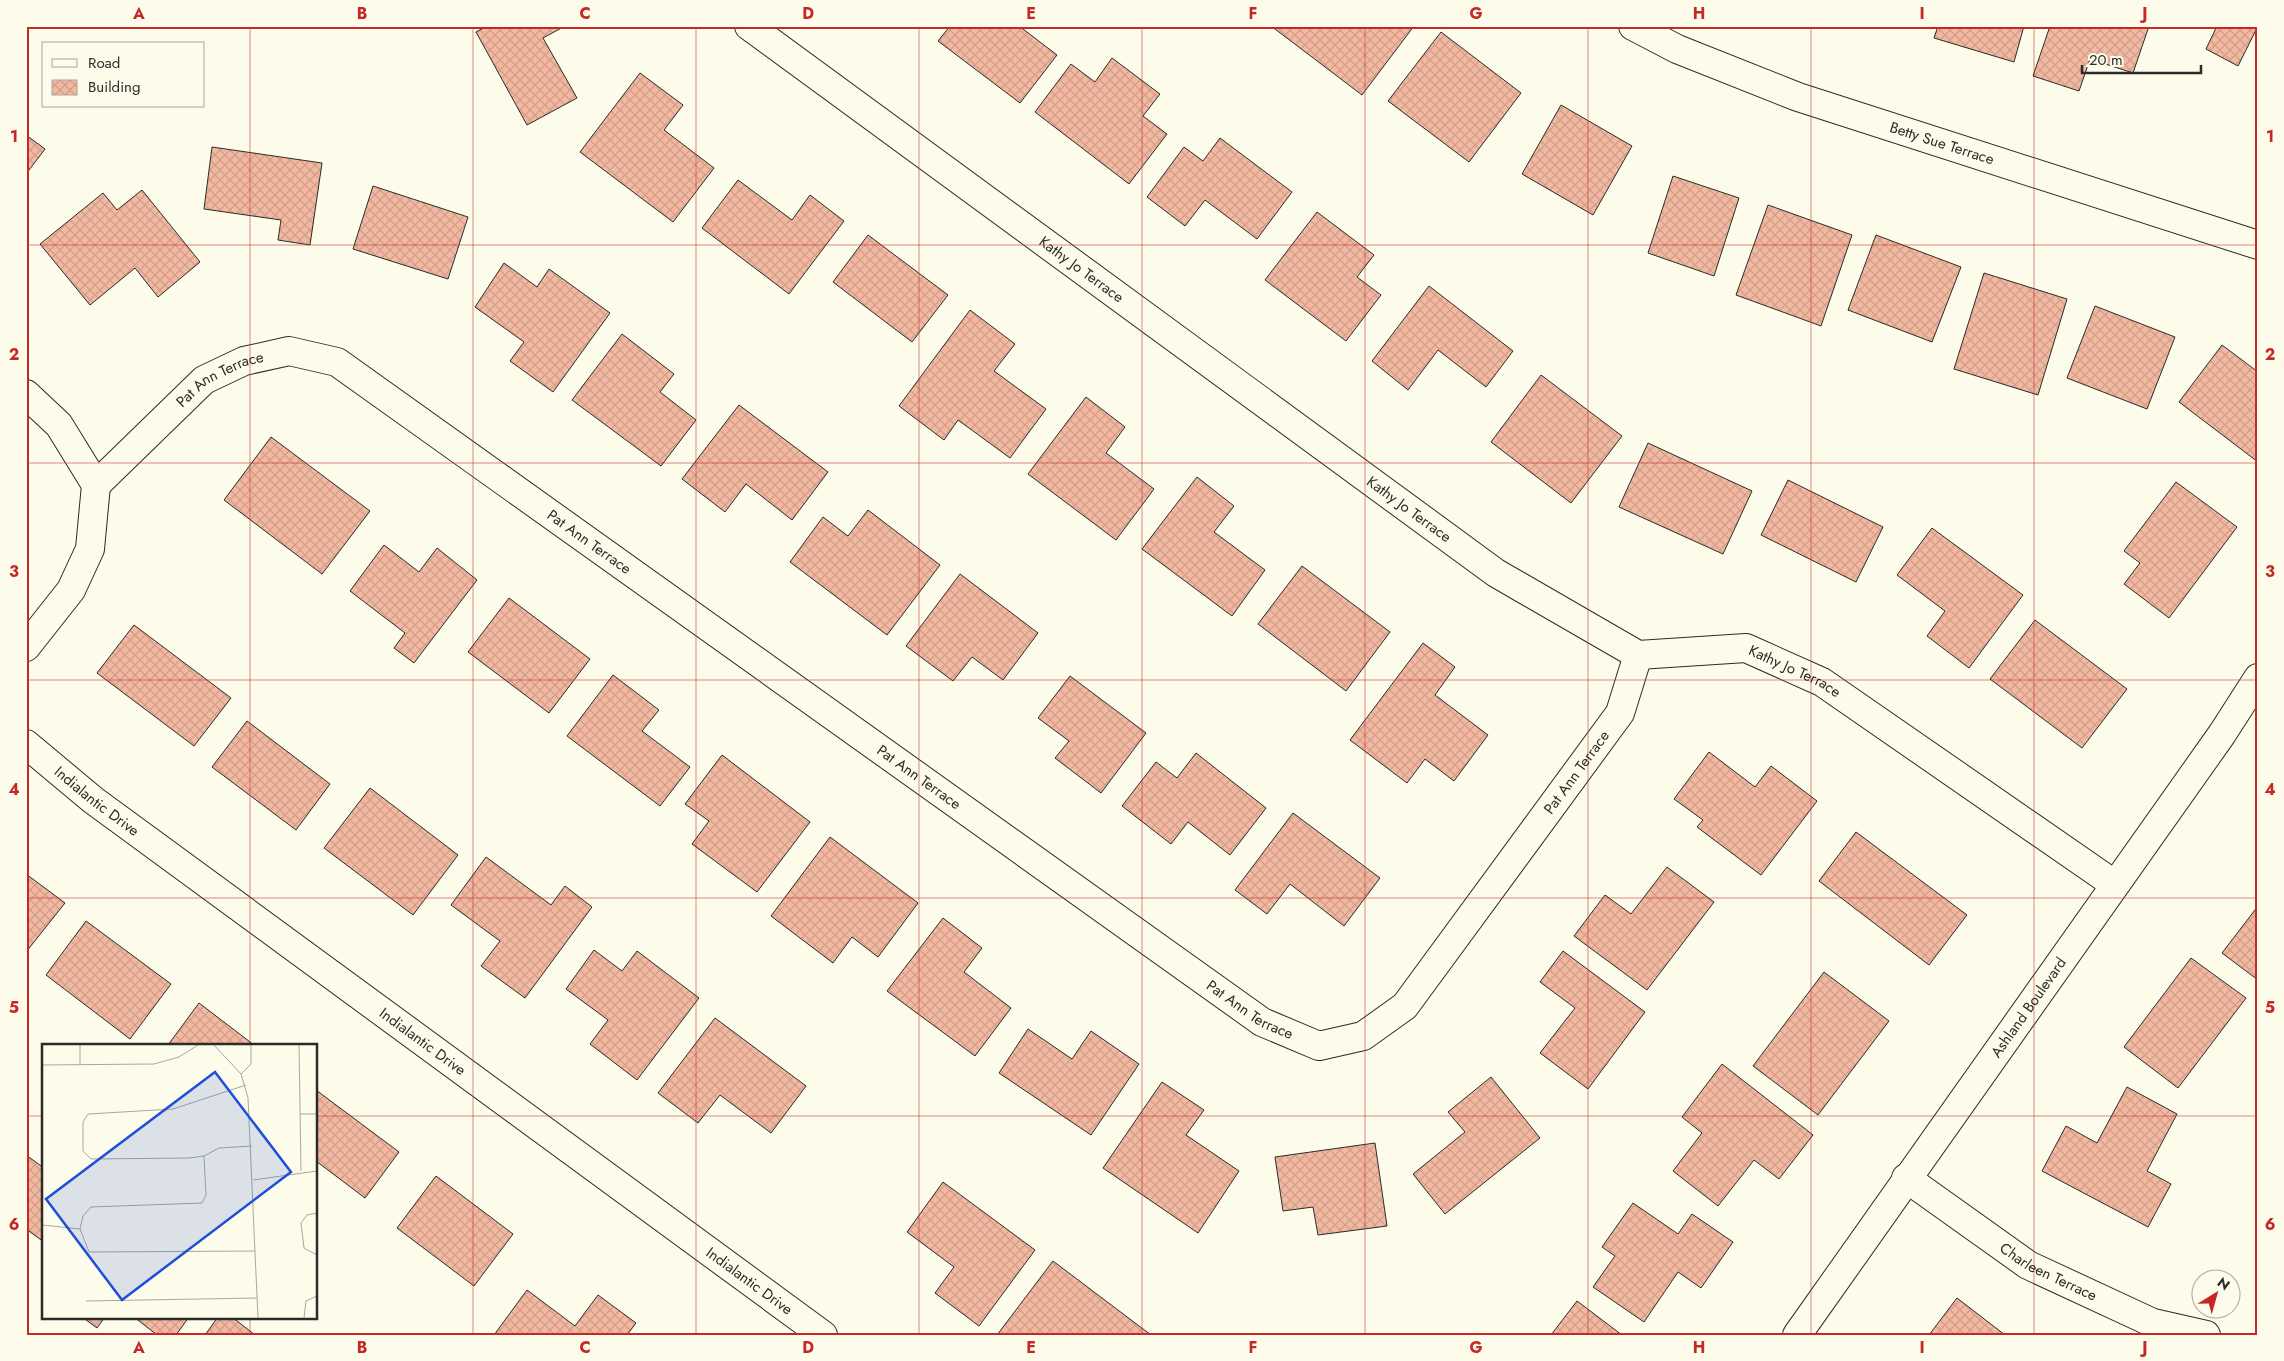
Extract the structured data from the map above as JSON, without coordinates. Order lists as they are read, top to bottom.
{
  "streets": {
    "street": [
      "Betty Sue Terrace",
      "Kathy Jo Terrace",
      "Pat Ann Terrace",
      "Indialantic Drive",
      "Ashland Boulevard",
      "Charleen Terrace"
    ]
  },
  "crossings": [
    ["Kathy Jo Terrace", "Pat Ann Terrace"],
    ["Kathy Jo Terrace", "Ashland Boulevard"],
    ["Ashland Boulevard", "Charleen Terrace"]
  ],
  "legend": ["Road", "Building"],
  "scale_bar": "20 m",
  "north": "top right",
  "grid": {
    "columns": [
      "A",
      "B",
      "C",
      "D",
      "E",
      "F",
      "G",
      "H",
      "I",
      "J"
    ],
    "rows": [
      "1",
      "2",
      "3",
      "4",
      "5",
      "6"
    ]
  }
}
